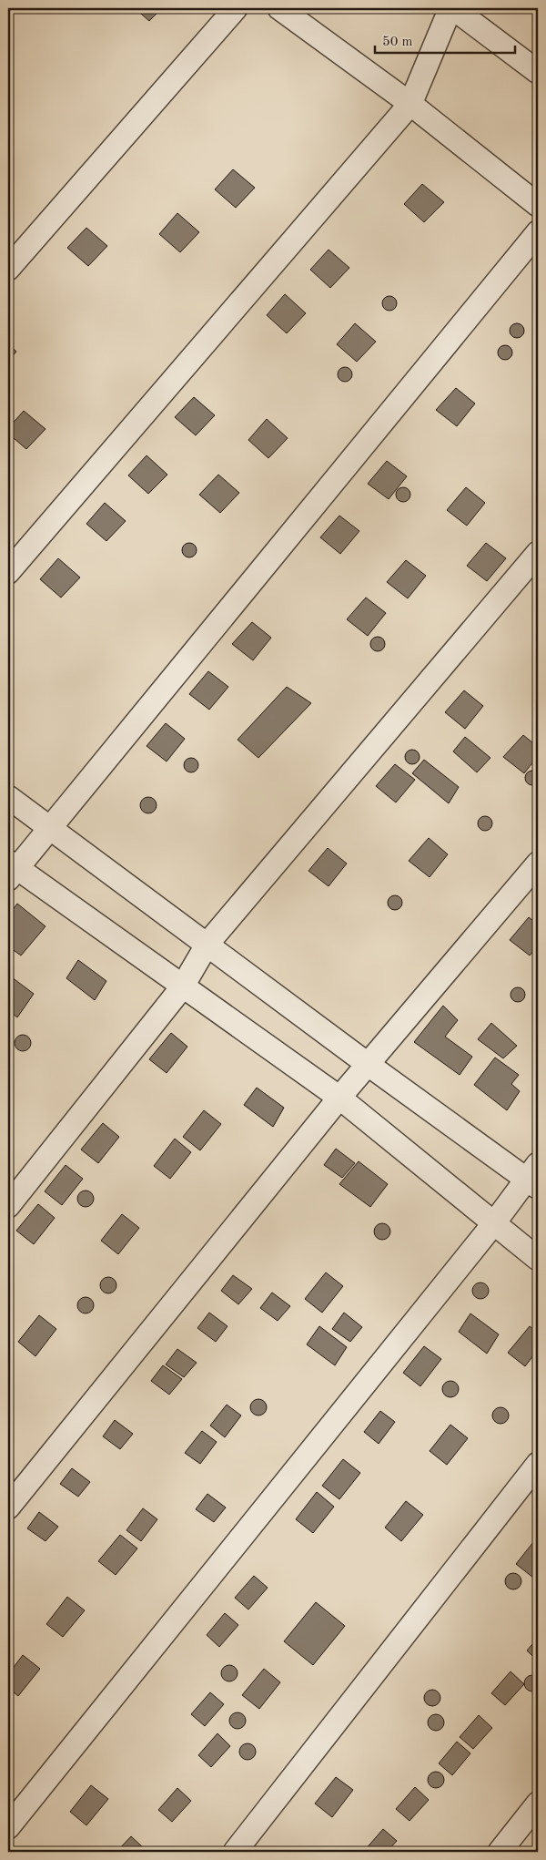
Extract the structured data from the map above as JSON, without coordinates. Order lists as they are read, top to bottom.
{
  "scale_bar": "50 m"
}
